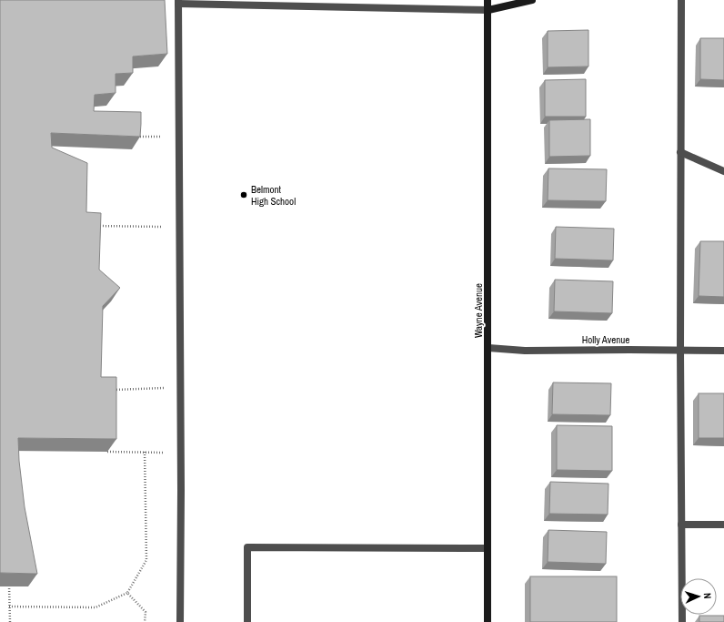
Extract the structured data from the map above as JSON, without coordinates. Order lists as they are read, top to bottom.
{
  "streets": {
    "main road": ["Wayne Avenue"],
    "street": ["Holly Avenue"]
  },
  "crossings": [
    ["Wayne Avenue", "Holly Avenue"]
  ],
  "places": ["Belmont High School"],
  "north": "right"
}
